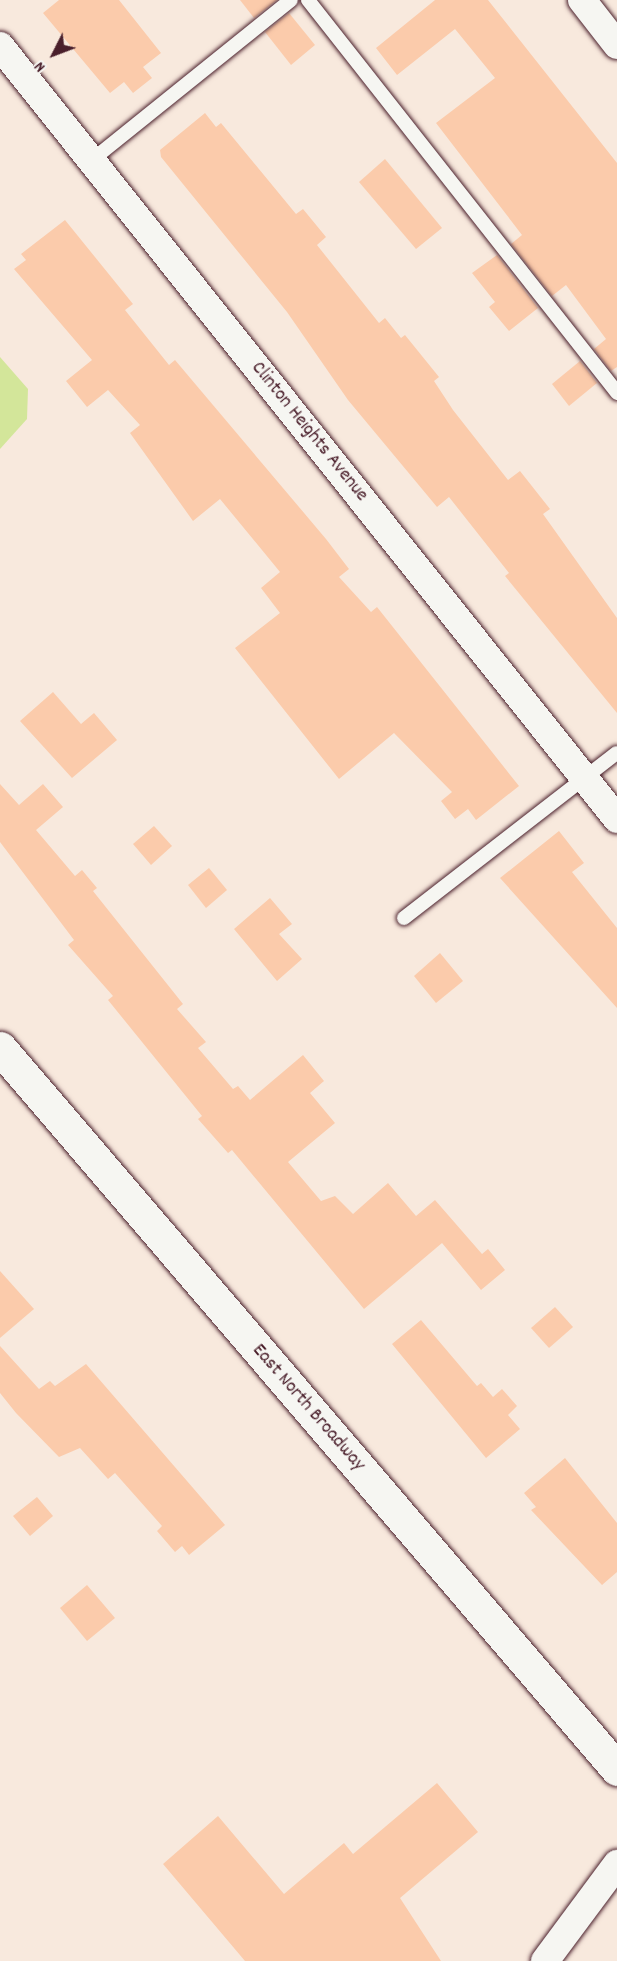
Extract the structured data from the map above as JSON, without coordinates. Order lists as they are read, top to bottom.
{
  "streets": {
    "main road": ["East North Broadway"],
    "street": ["Clinton Heights Avenue"]
  },
  "north": "bottom left"
}
